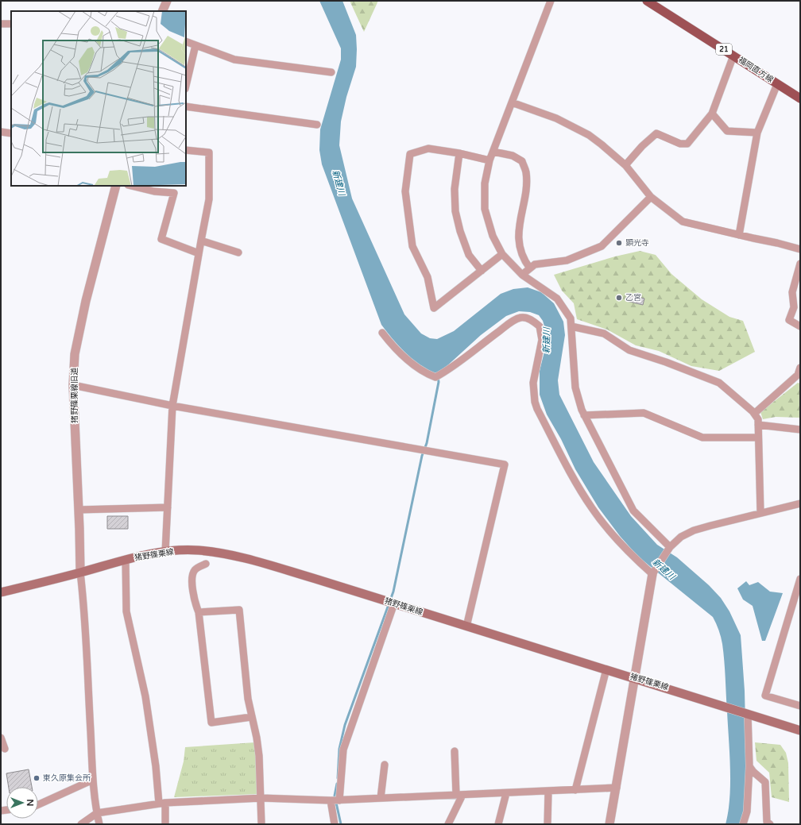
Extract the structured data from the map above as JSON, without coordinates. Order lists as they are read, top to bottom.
{
  "streets": {
    "main road": ["21", "福岡直方線", "猪野篠栗線"],
    "street": ["猪野篠栗線旧道"]
  },
  "crossings": [
    ["猪野篠栗線旧道", "猪野篠栗線"]
  ],
  "water": ["新建川"],
  "places": ["顕光寺", "乙宮", "東久原集会所"],
  "north": "right"
}
